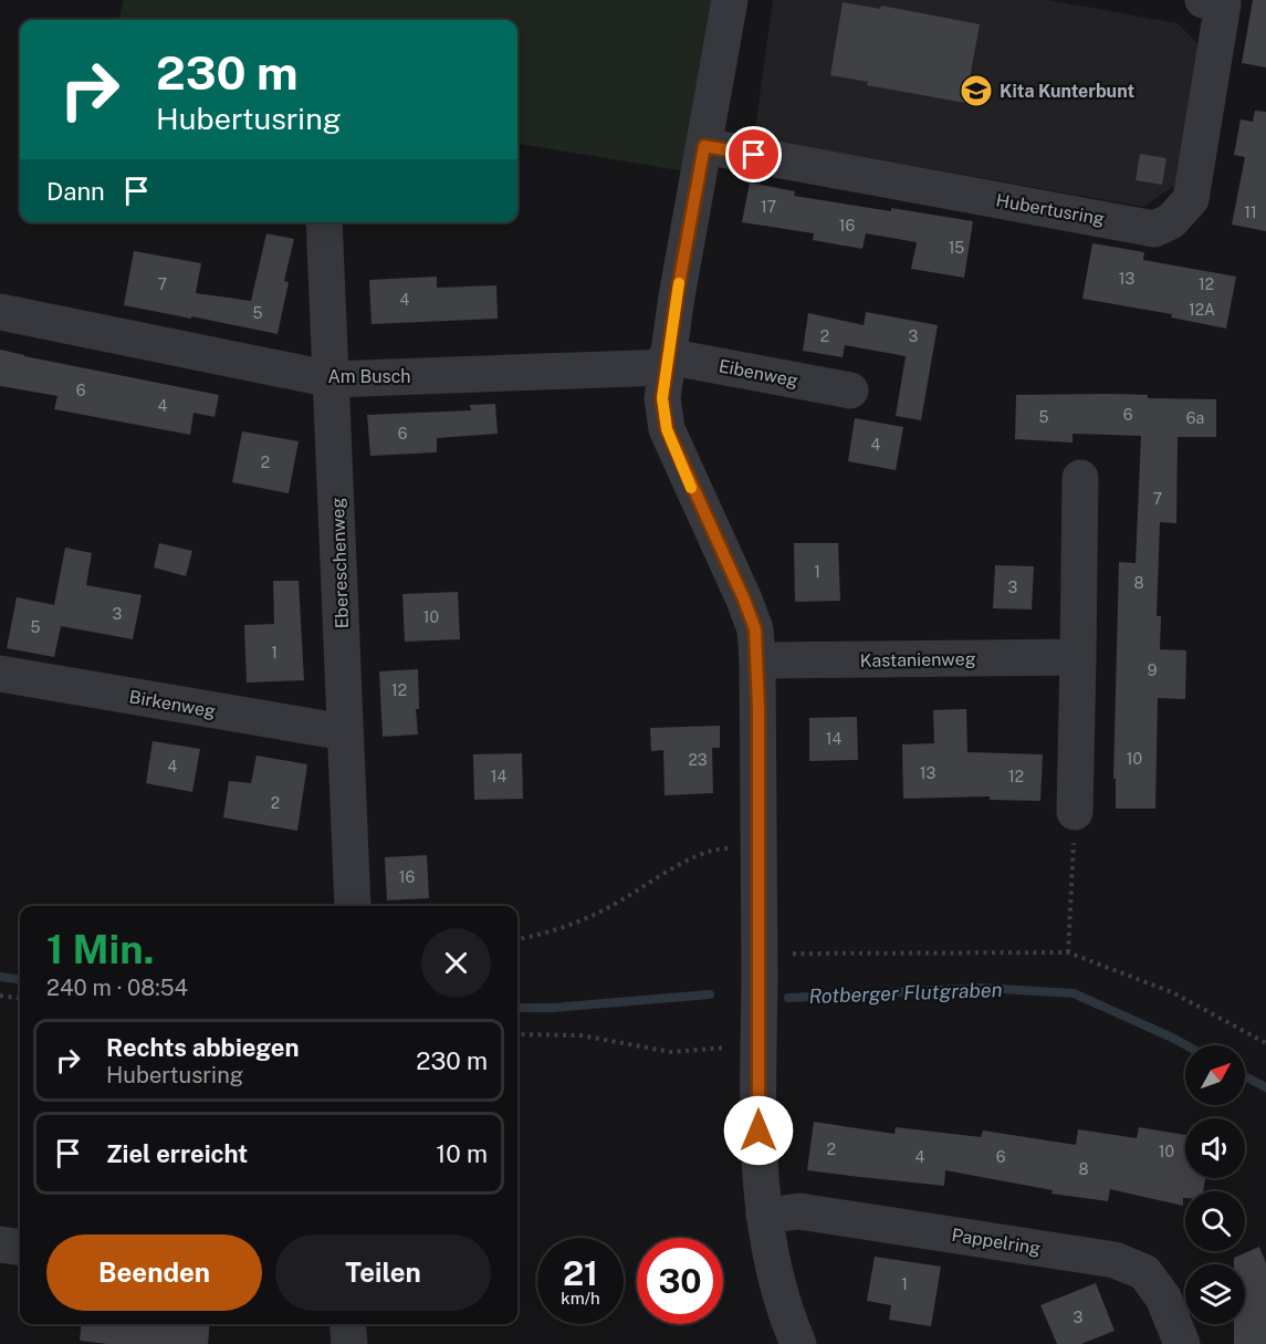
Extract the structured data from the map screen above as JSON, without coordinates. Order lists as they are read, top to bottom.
{
  "streets": {
    "street": [
      "Hubertusring",
      "Eibenweg",
      "Am Busch",
      "Ebereschenweg",
      "Kastanienweg",
      "Birkenweg",
      "Pappelring"
    ]
  },
  "crossings": [
    ["Eibenweg", "Am Busch"],
    ["Am Busch", "Ebereschenweg"],
    ["Ebereschenweg", "Birkenweg"]
  ],
  "water": ["Rotberger Flutgraben"],
  "places": {
    "school or university": ["Kita Kunterbunt"]
  },
  "house_numbers": [
    "17",
    "11",
    "16",
    "15",
    "13",
    "7",
    "12",
    "4",
    "12A",
    "5",
    "2",
    "3",
    "6",
    "4",
    "6",
    "5",
    "6a",
    "6",
    "4",
    "2",
    "7",
    "1",
    "8",
    "3",
    "3",
    "10",
    "5",
    "1",
    "9",
    "12",
    "14",
    "10",
    "23",
    "4",
    "13",
    "14",
    "12",
    "2",
    "16",
    "2",
    "10",
    "4",
    "6",
    "8",
    "1",
    "3"
  ],
  "north": "top right",
  "page": {
    "turn": ["230 m", "Hubertusring"],
    "then": "Dann",
    "heading": ["1 Min.", "240 m · 08:54"],
    "list": [
      {
        "name": "Rechts abbiegen",
        "note": "Hubertusring",
        "value": "230 m"
      },
      {
        "name": "Ziel erreicht",
        "value": "10 m"
      }
    ],
    "buttons": ["Beenden", "Teilen"],
    "speed": "21 km/h",
    "limit": "30"
  }
}
